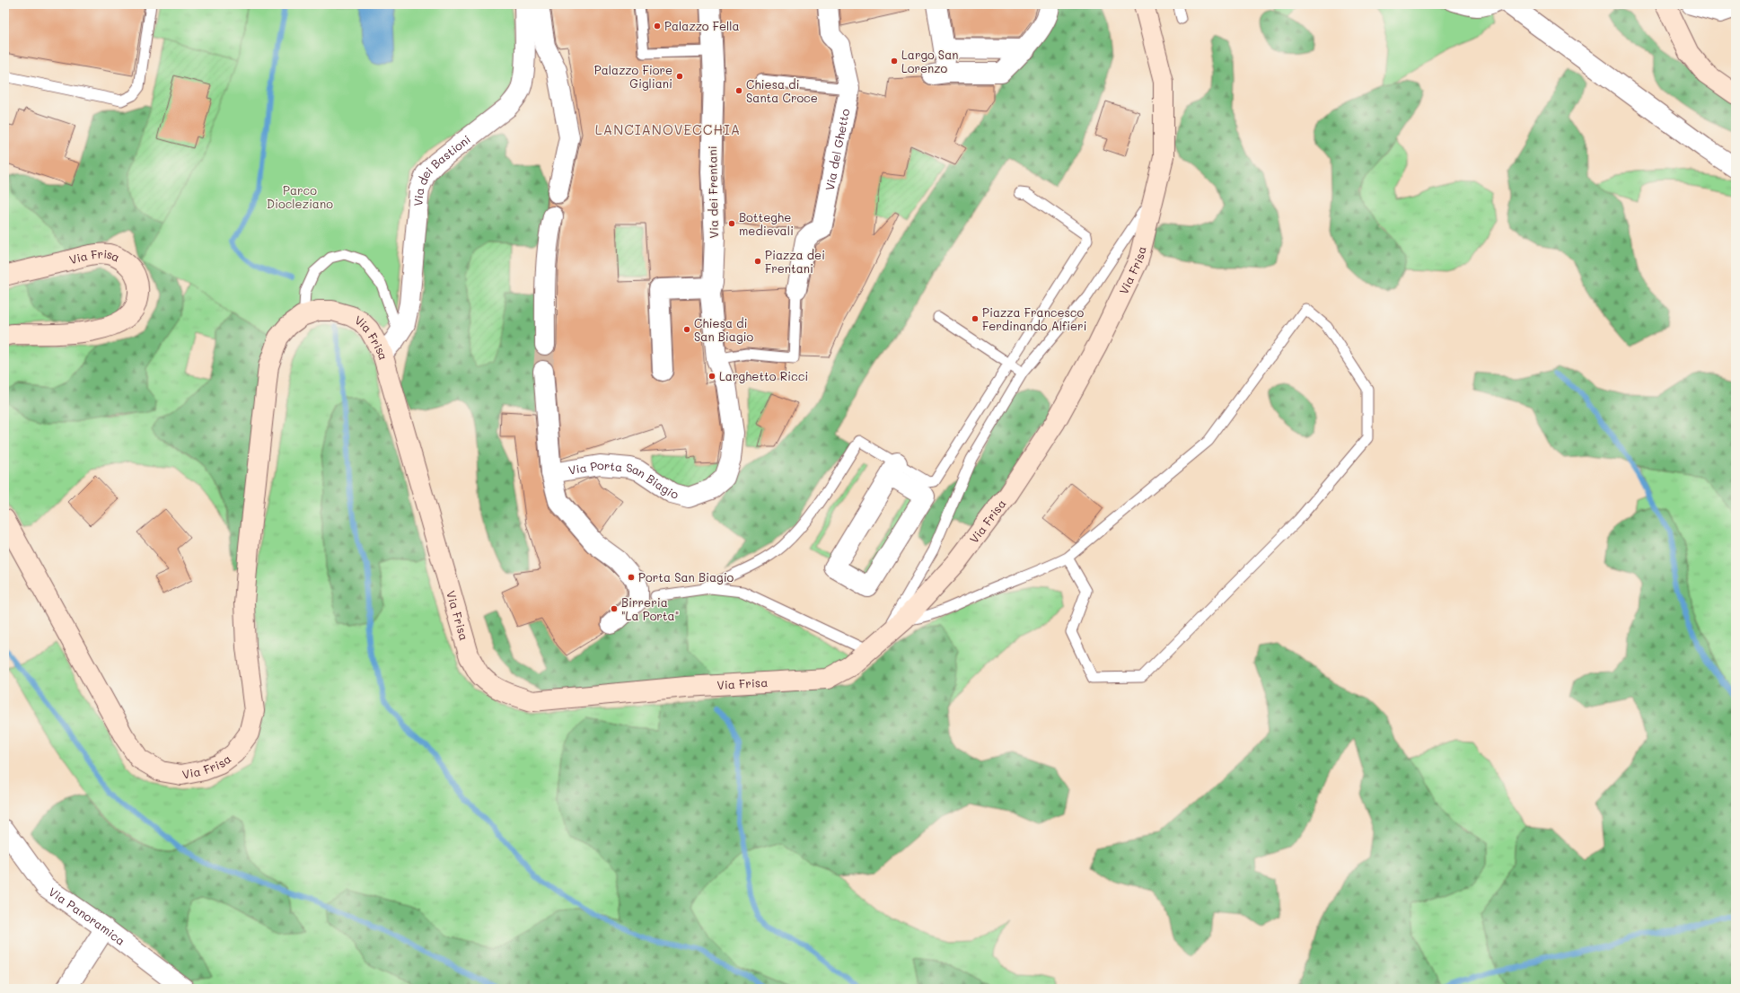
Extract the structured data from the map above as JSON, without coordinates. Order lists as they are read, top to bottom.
{
  "streets": {
    "street": [
      "Via del Ghetto",
      "Via dei Bastioni",
      "Via dei Frentani",
      "Via Frisa",
      "Via Porta San Biagio",
      "Via Panoramica"
    ]
  },
  "crossings": [
    ["Via dei Bastioni", "Via Frisa"]
  ],
  "districts": ["LANCIANOVECCHIA"],
  "parks": ["Parco Diocleziano"],
  "places": [
    "Palazzo Fella",
    "Largo San Lorenzo",
    "Palazzo Fiore Gigliani",
    "Chiesa di Santa Croce",
    "Botteghe medievali",
    "Piazza dei Frentani",
    "Piazza Francesco Ferdinando Alfieri",
    "Chiesa di San Biagio",
    "Larghetto Ricci",
    "Porta San Biagio",
    "Birreria \"La Porta\""
  ]
}
